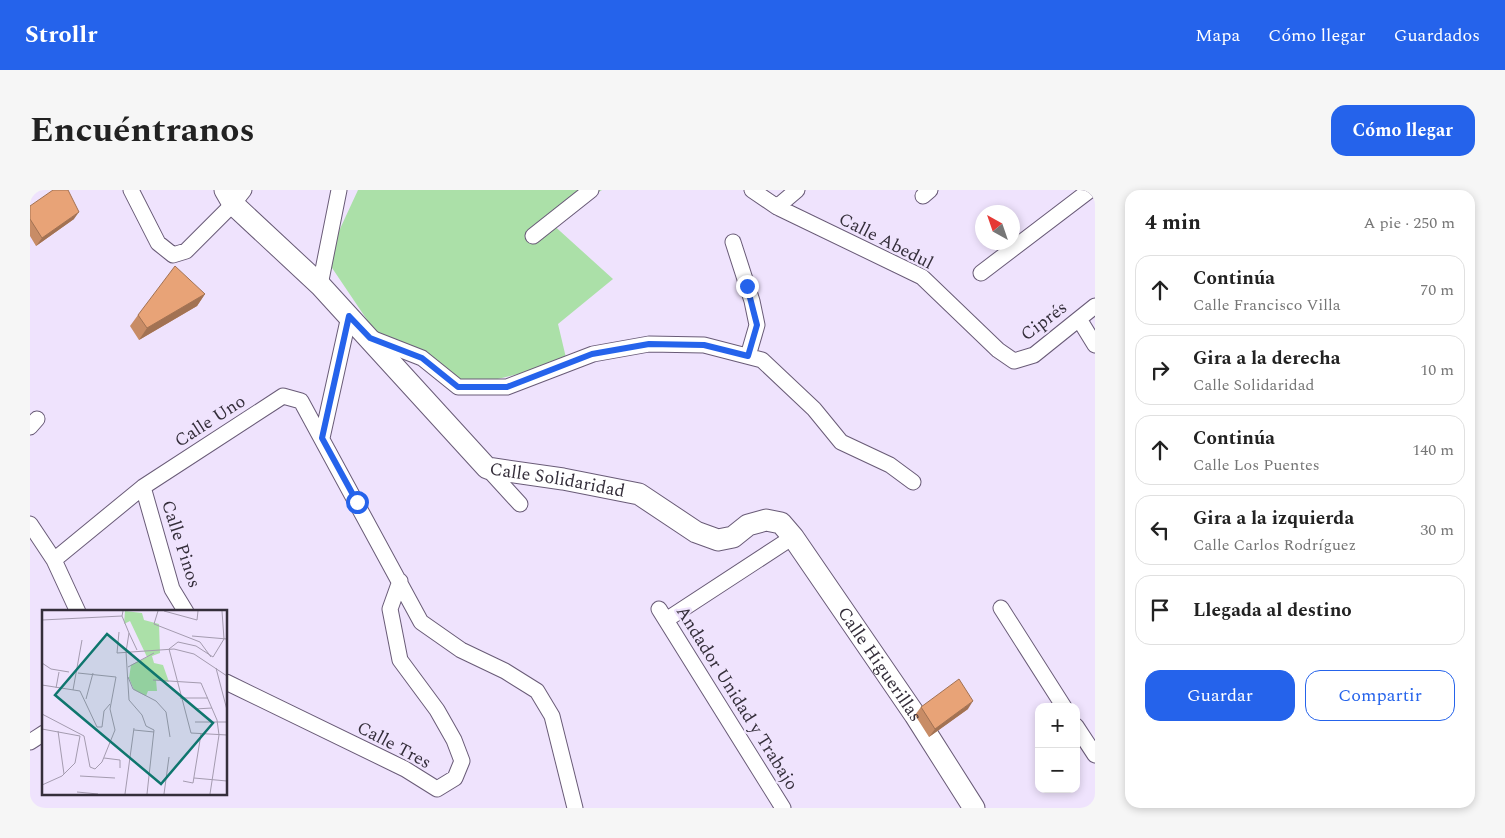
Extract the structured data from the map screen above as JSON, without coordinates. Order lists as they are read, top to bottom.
{
  "streets": {
    "main road": ["Calle Solidaridad", "Calle Higuerillas"],
    "street": [
      "Calle Abedul",
      "Ciprés",
      "Calle Uno",
      "Calle Pinos",
      "Andador Unidad y Trabajo",
      "Calle Tres"
    ]
  },
  "crossings": [
    ["Calle Abedul", "Ciprés"],
    ["Calle Uno", "Calle Pinos"],
    ["Calle Solidaridad", "Calle Higuerillas"],
    ["Calle Solidaridad", "Andador Unidad y Trabajo"],
    ["Calle Higuerillas", "Andador Unidad y Trabajo"]
  ],
  "north": "top left",
  "page": {
    "header": "Strollr",
    "nav": ["Mapa", "Cómo llegar", "Guardados"],
    "title": "Encuéntranos",
    "buttons": [
      "Cómo llegar",
      ["Guardar", "Compartir"]
    ],
    "heading": ["4 min", "A pie · 250 m"],
    "list": [
      ["Continúa", "Calle Francisco Villa", "70 m"],
      ["Gira a la derecha", "Calle Solidaridad", "10 m"],
      ["Continúa", "Calle Los Puentes", "140 m"],
      ["Gira a la izquierda", "Calle Carlos Rodríguez", "30 m"],
      "Llegada al destino"
    ],
    "map_buttons": ["+", "−"]
  }
}
